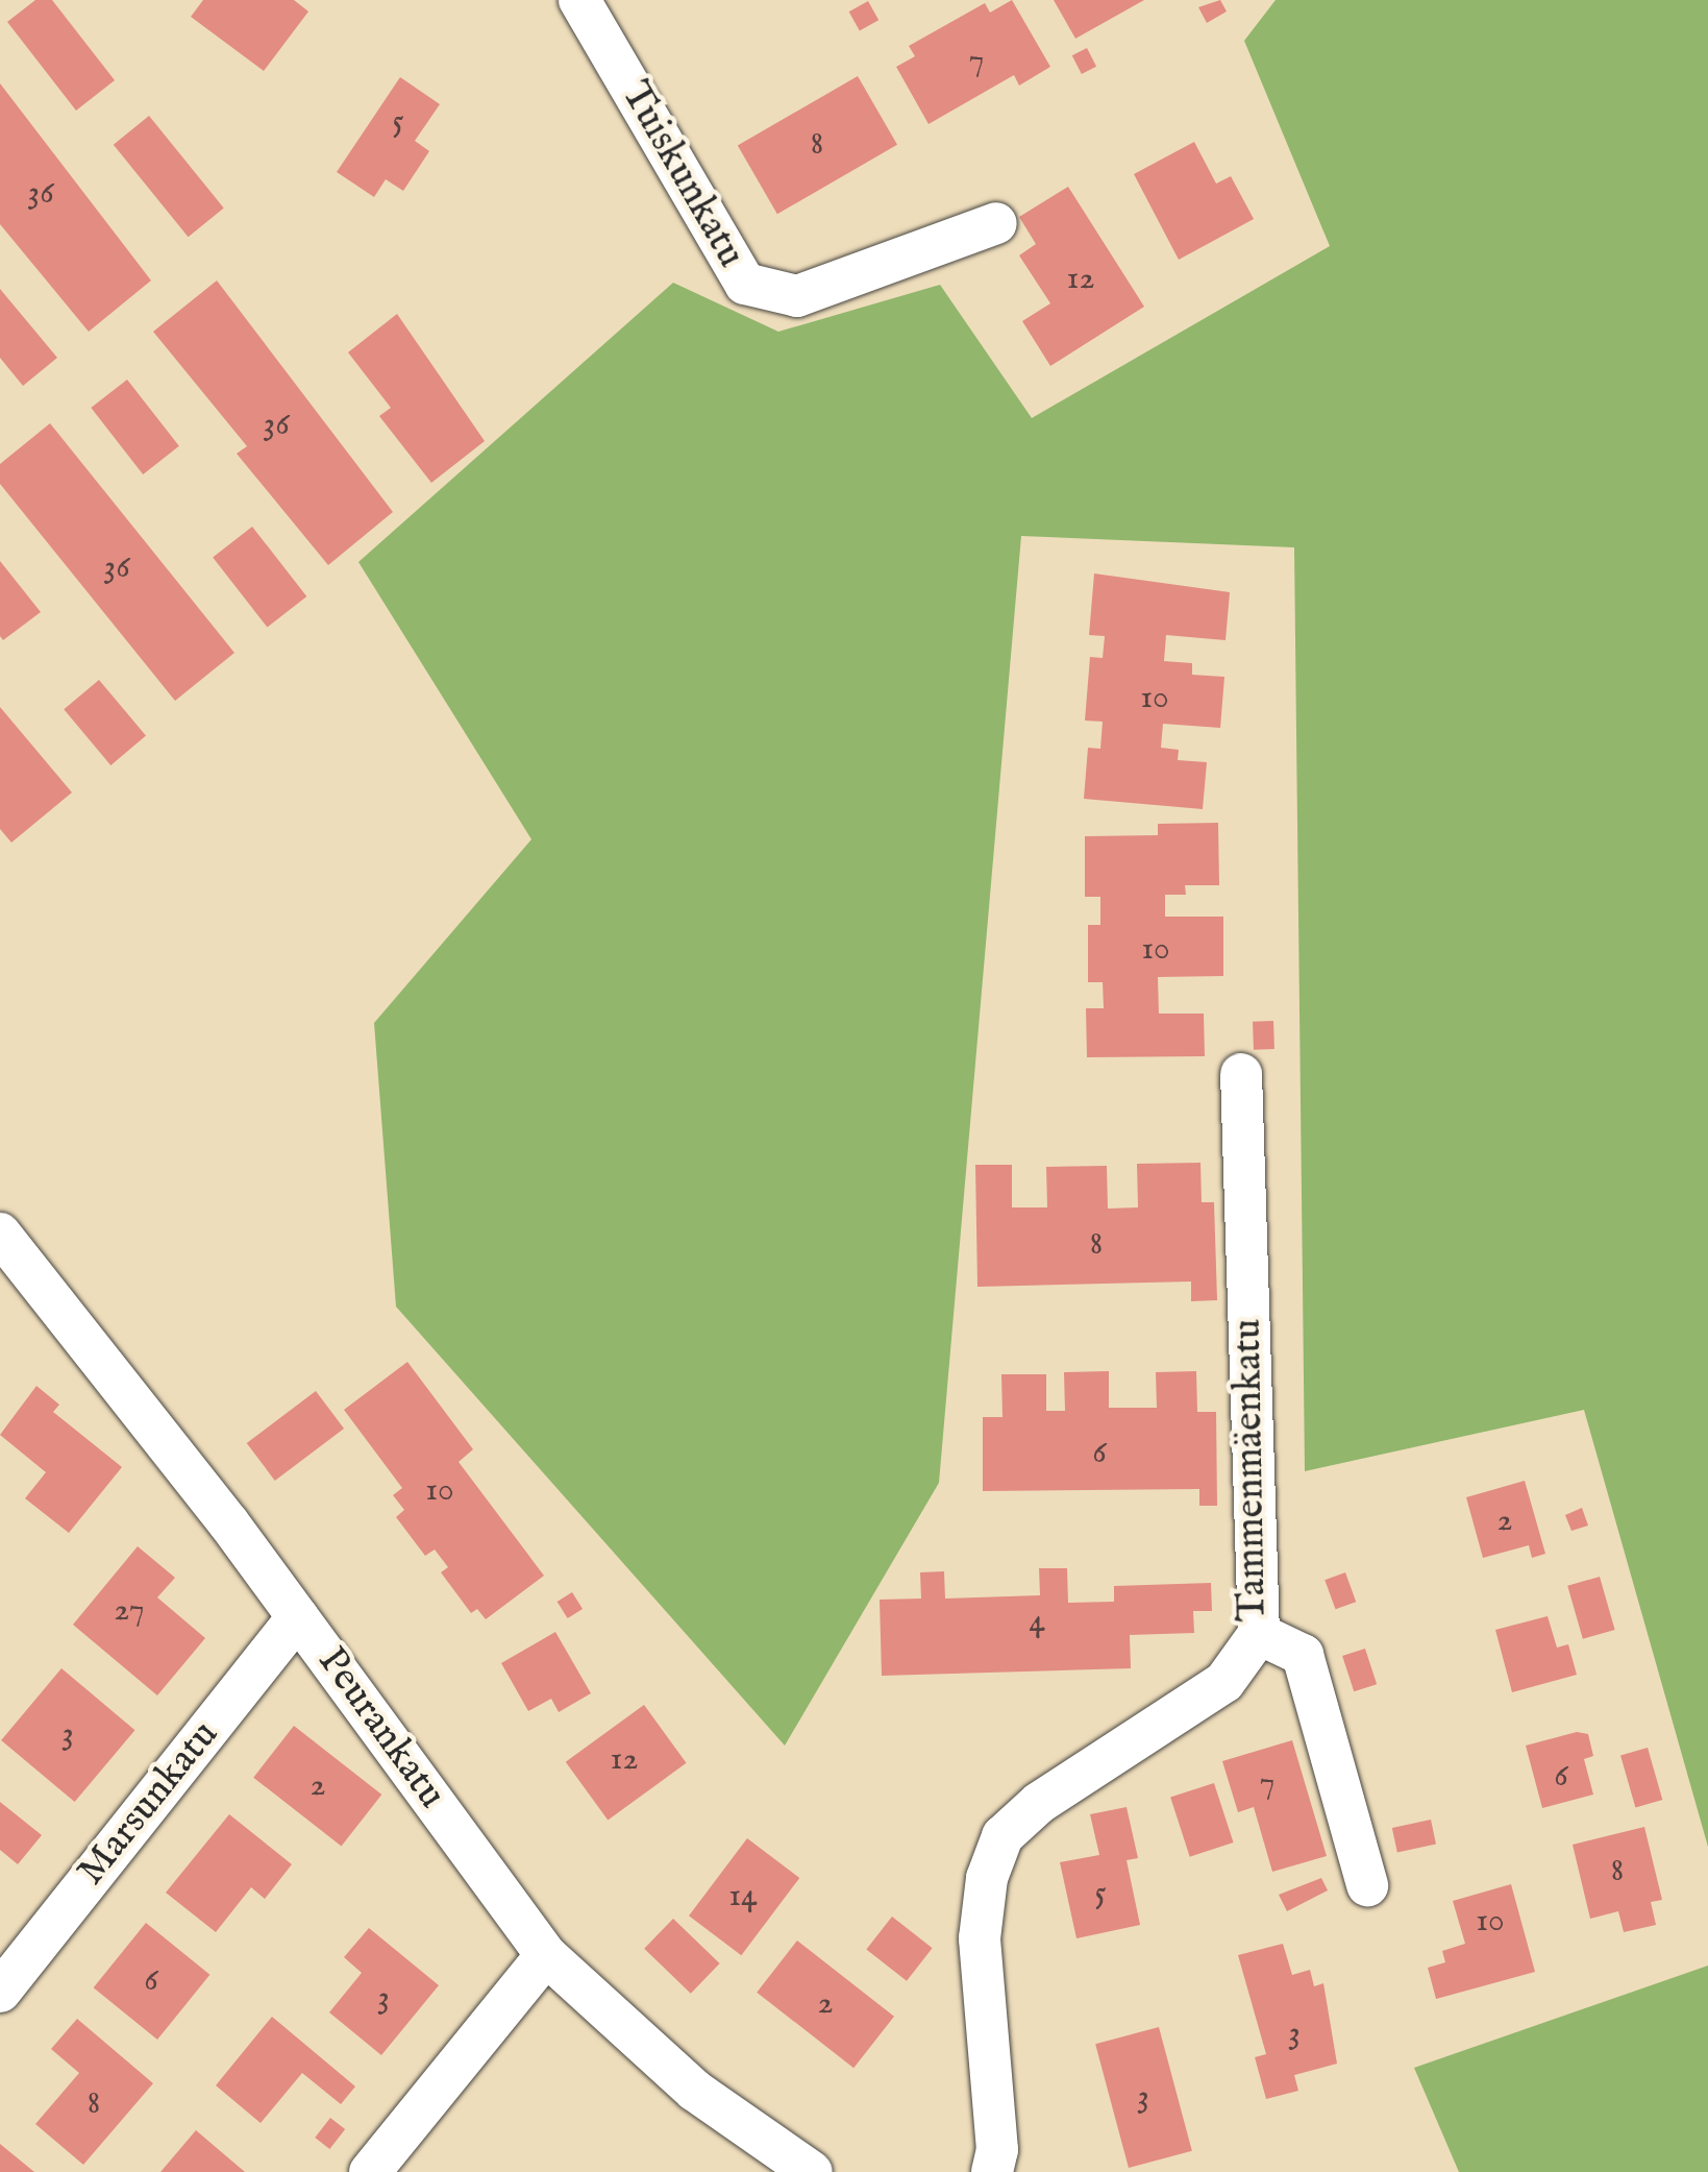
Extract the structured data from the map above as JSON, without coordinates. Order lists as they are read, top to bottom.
{
  "streets": {
    "street": [
      "Tuiskunkatu",
      "Tammenmäenkatu",
      "Peurankatu",
      "Marsunkatu"
    ]
  },
  "crossings": [
    ["Peurankatu", "Marsunkatu"]
  ],
  "house_numbers": [
    "7",
    "5",
    "8",
    "36",
    "12",
    "36",
    "36",
    "10",
    "10",
    "8",
    "6",
    "10",
    "2",
    "27",
    "4",
    "3",
    "12",
    "6",
    "7",
    "2",
    "8",
    "5",
    "14",
    "10",
    "6",
    "3",
    "2",
    "3",
    "3",
    "8"
  ]
}
